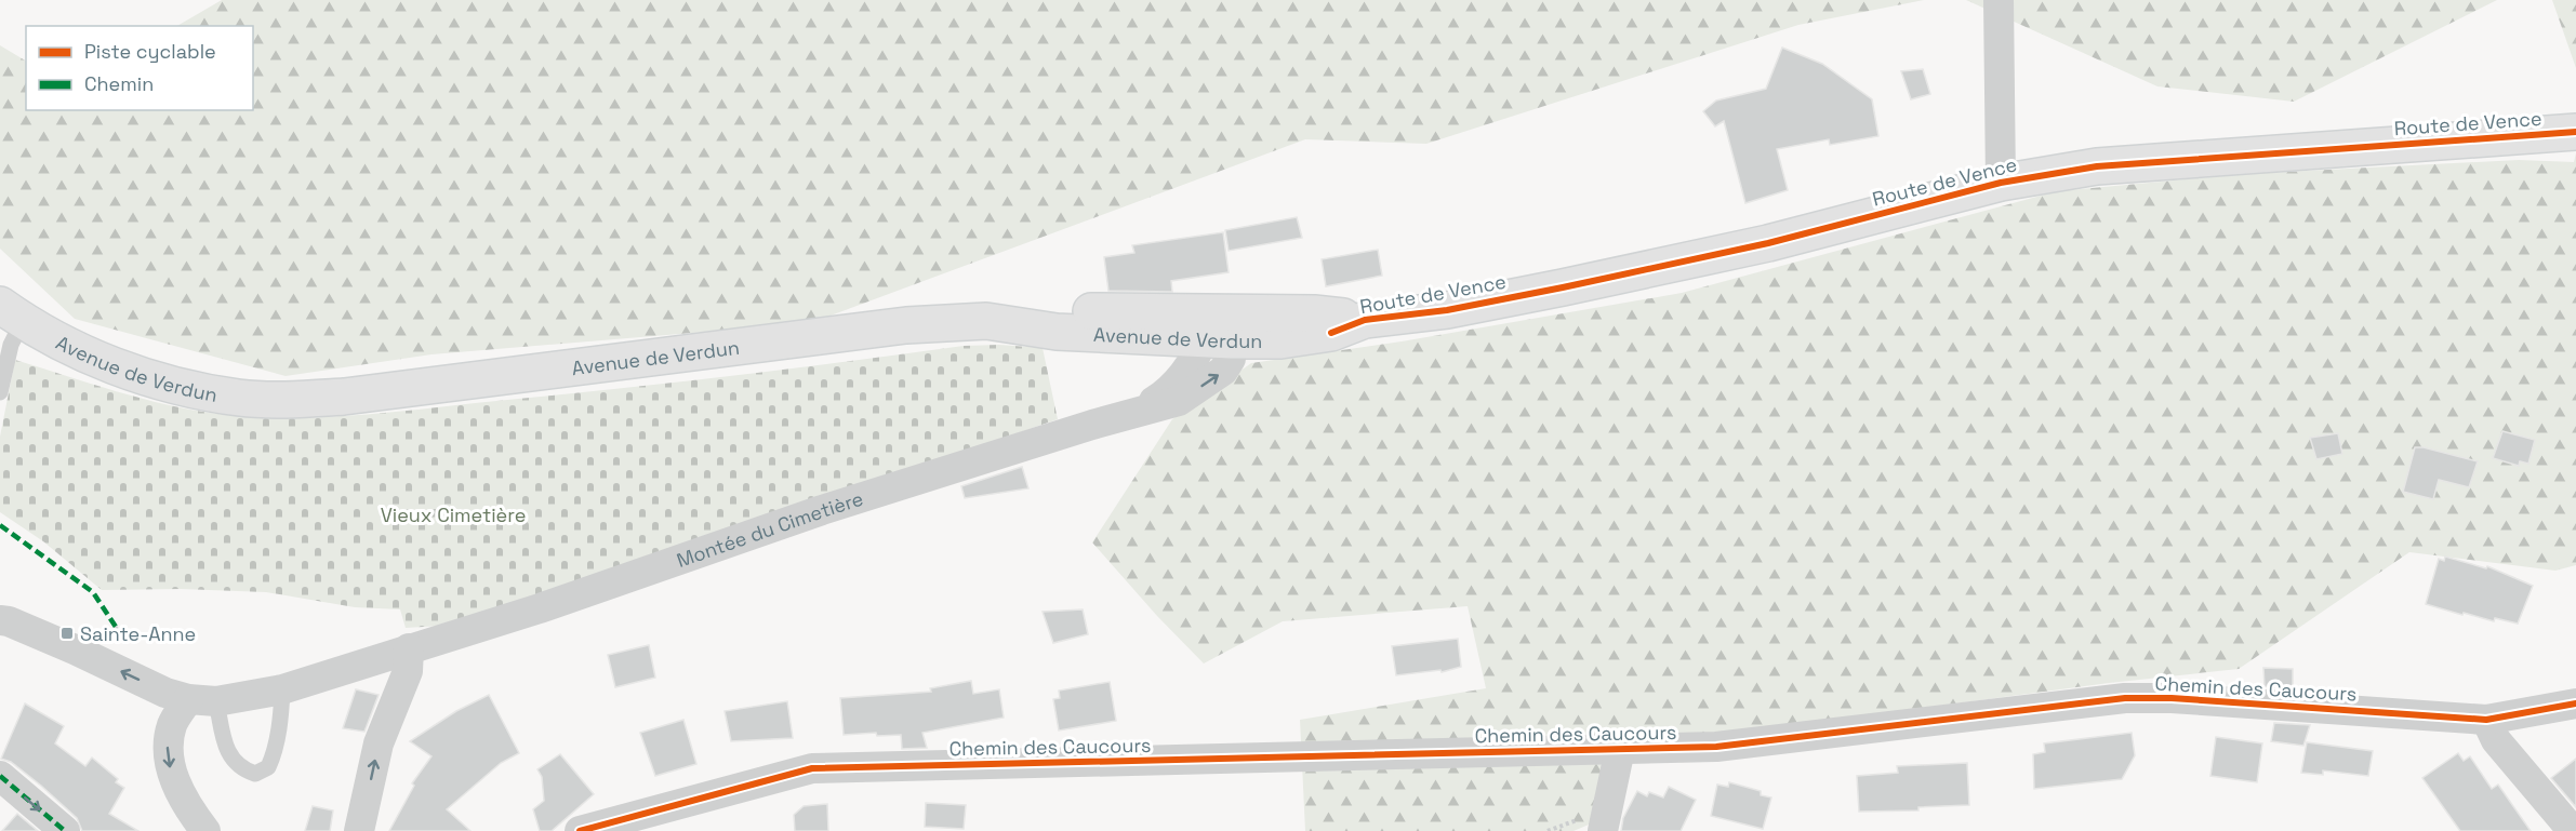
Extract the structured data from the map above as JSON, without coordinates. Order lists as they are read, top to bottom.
{
  "streets": {
    "main road": ["Route de Vence", "Avenue de Verdun"],
    "street": ["Montée du Cimetière", "Chemin des Caucours"]
  },
  "crossings": [
    ["Route de Vence", "Avenue de Verdun"],
    ["Route de Vence", "Montée du Cimetière"],
    ["Avenue de Verdun", "Montée du Cimetière"]
  ],
  "parks": ["Vieux Cimetière"],
  "places": {
    "transit": ["Sainte-Anne"]
  },
  "legend": ["Piste cyclable", "Chemin"]
}
